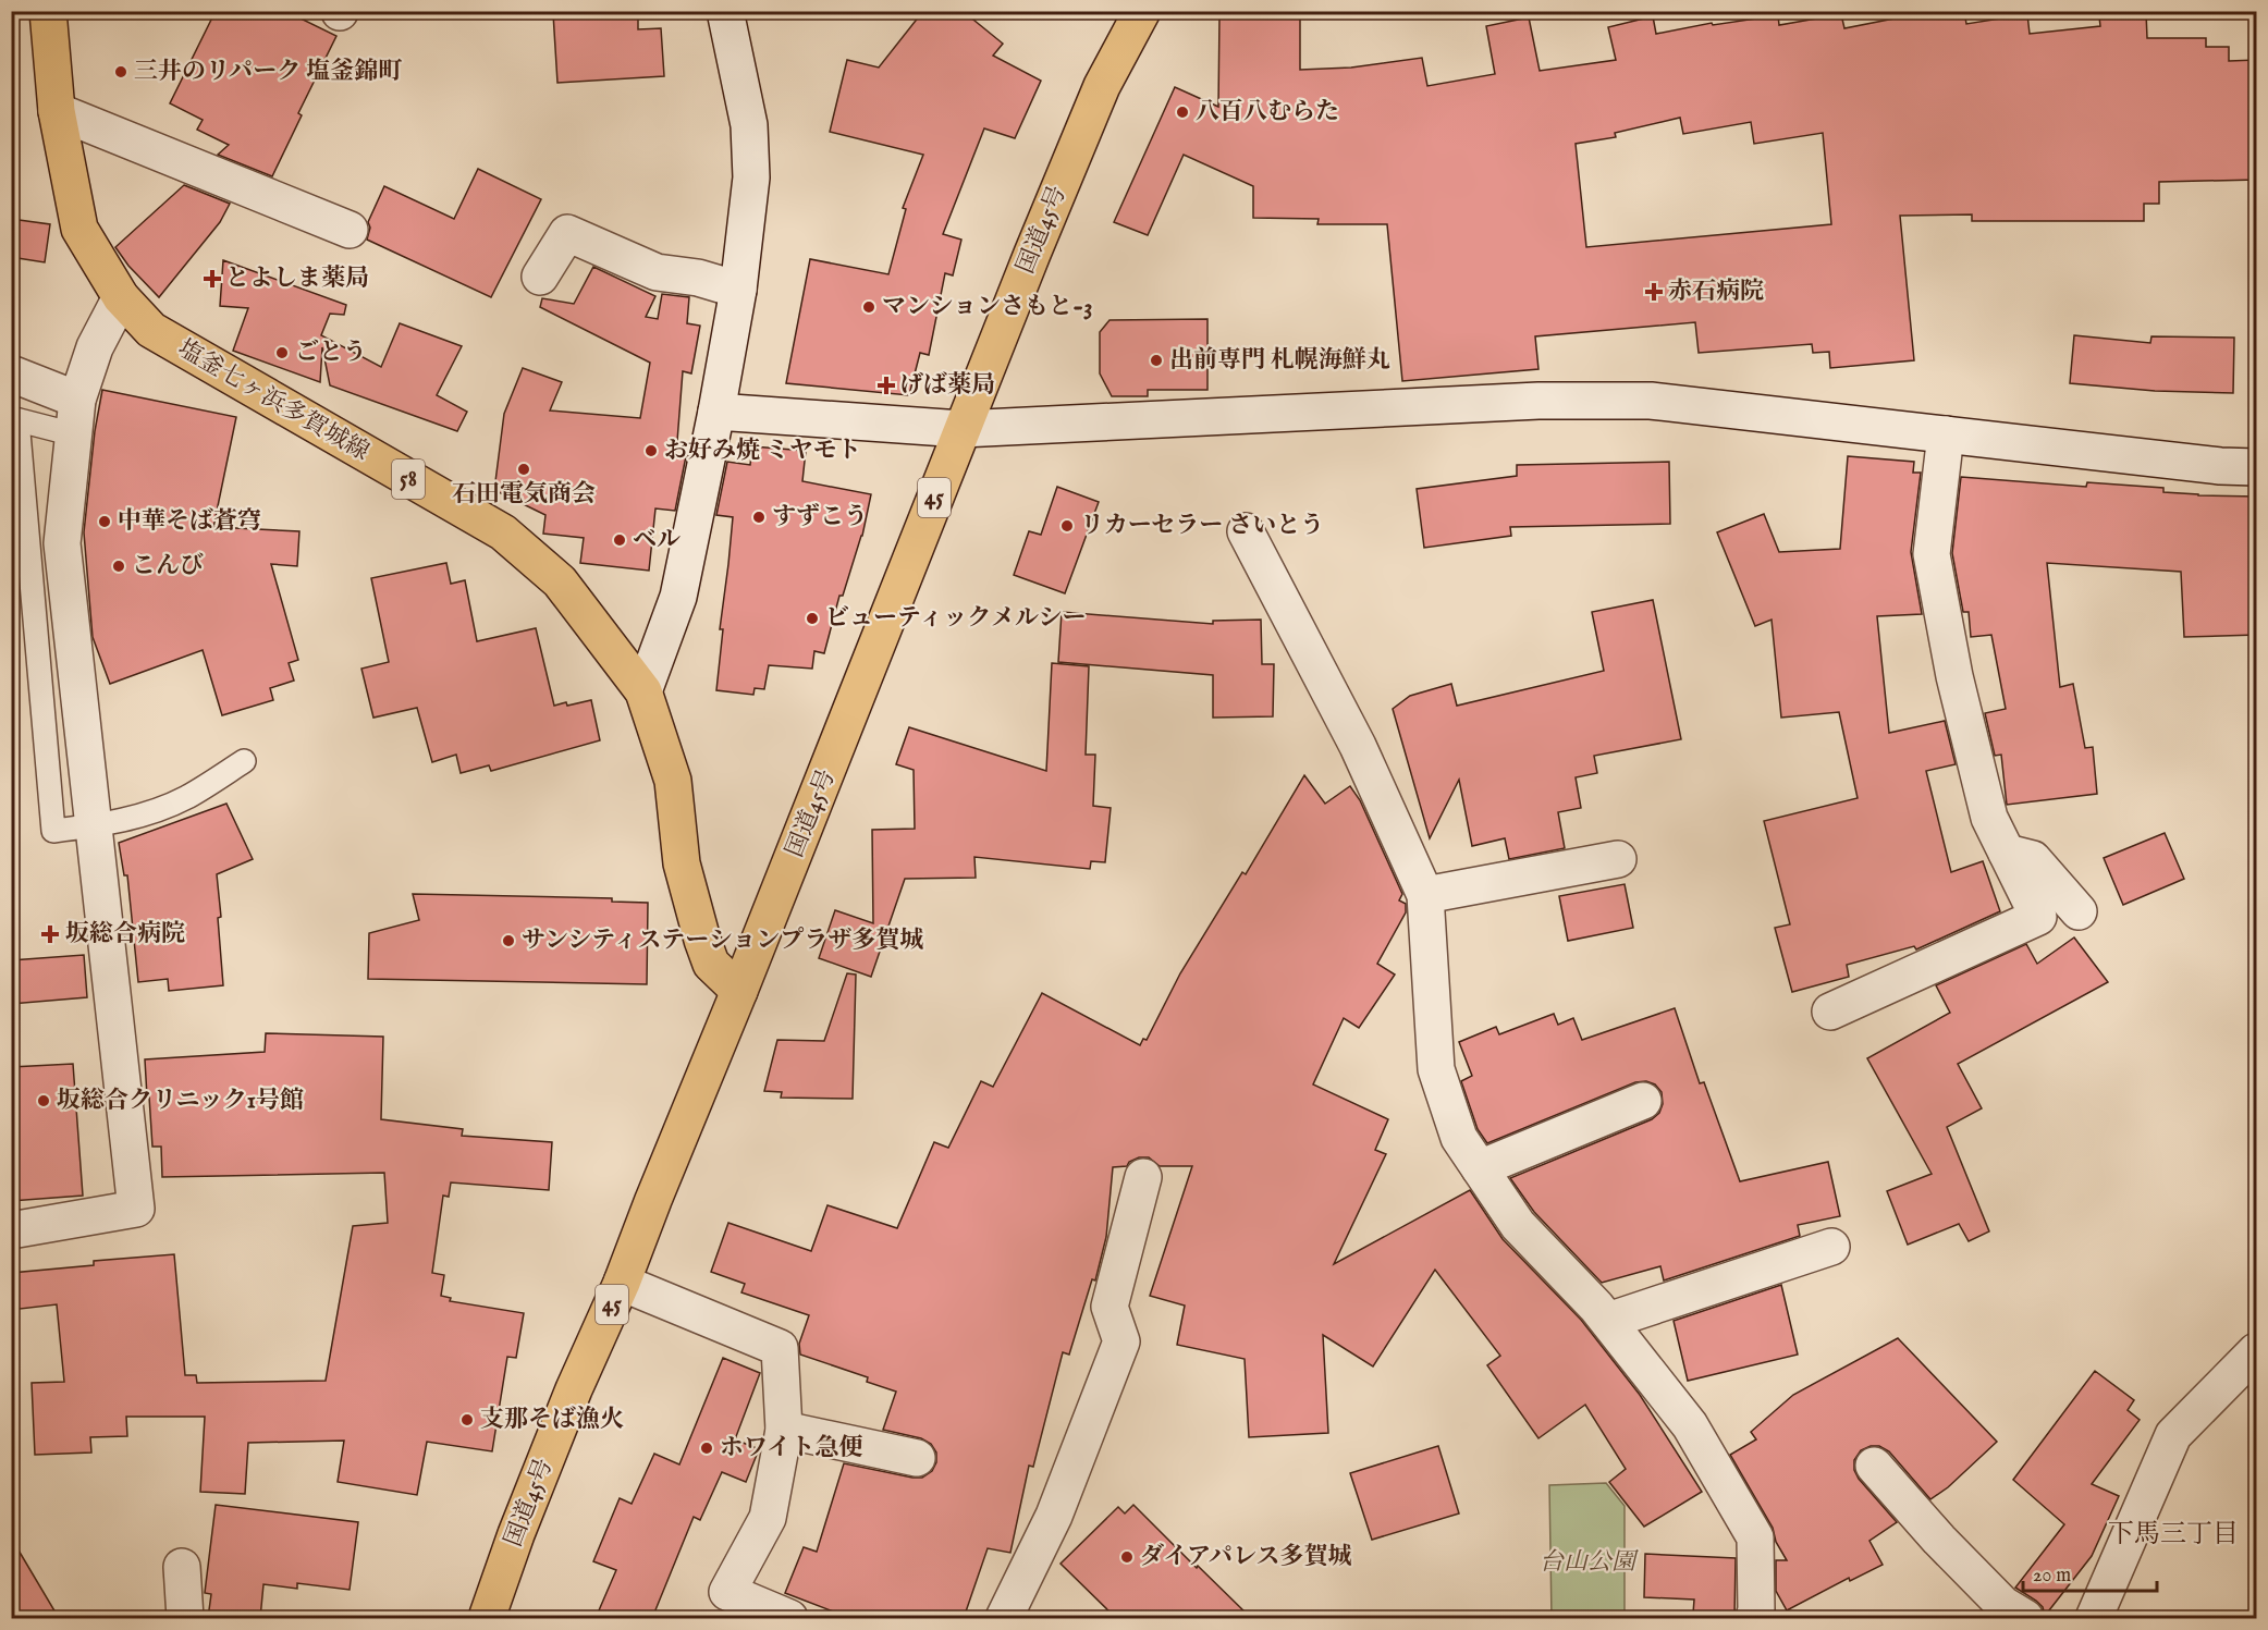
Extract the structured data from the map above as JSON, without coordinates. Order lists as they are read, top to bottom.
{
  "streets": {
    "main road": [
      "国道45号",
      "塩釜七ヶ浜多賀城線",
      "58",
      "45"
    ]
  },
  "crossings": [
    ["国道45号", "塩釜七ヶ浜多賀城線"]
  ],
  "districts": ["下馬三丁目"],
  "parks": ["台山公園"],
  "places": {
    "other": [
      "三井のリパーク 塩釜錦町",
      "八百八むらた",
      "マンションさもと-3",
      "ごとう",
      "出前専門 札幌海鮮丸",
      "お好み焼 ミヤモト",
      "石田電気商会",
      "すずこう",
      "中華そば蒼穹",
      "リカーセラー さいとう",
      "ベル",
      "こんび",
      "ビューティックメルシー",
      "サンシティステーションプラザ多賀城",
      "坂総合クリニック1号館",
      "支那そば漁火",
      "ホワイト急便",
      "ダイアパレス多賀城"
    ],
    "health": [
      "とよしま薬局",
      "赤石病院",
      "げば薬局",
      "坂総合病院"
    ]
  },
  "scale_bar": "20 m"
}
